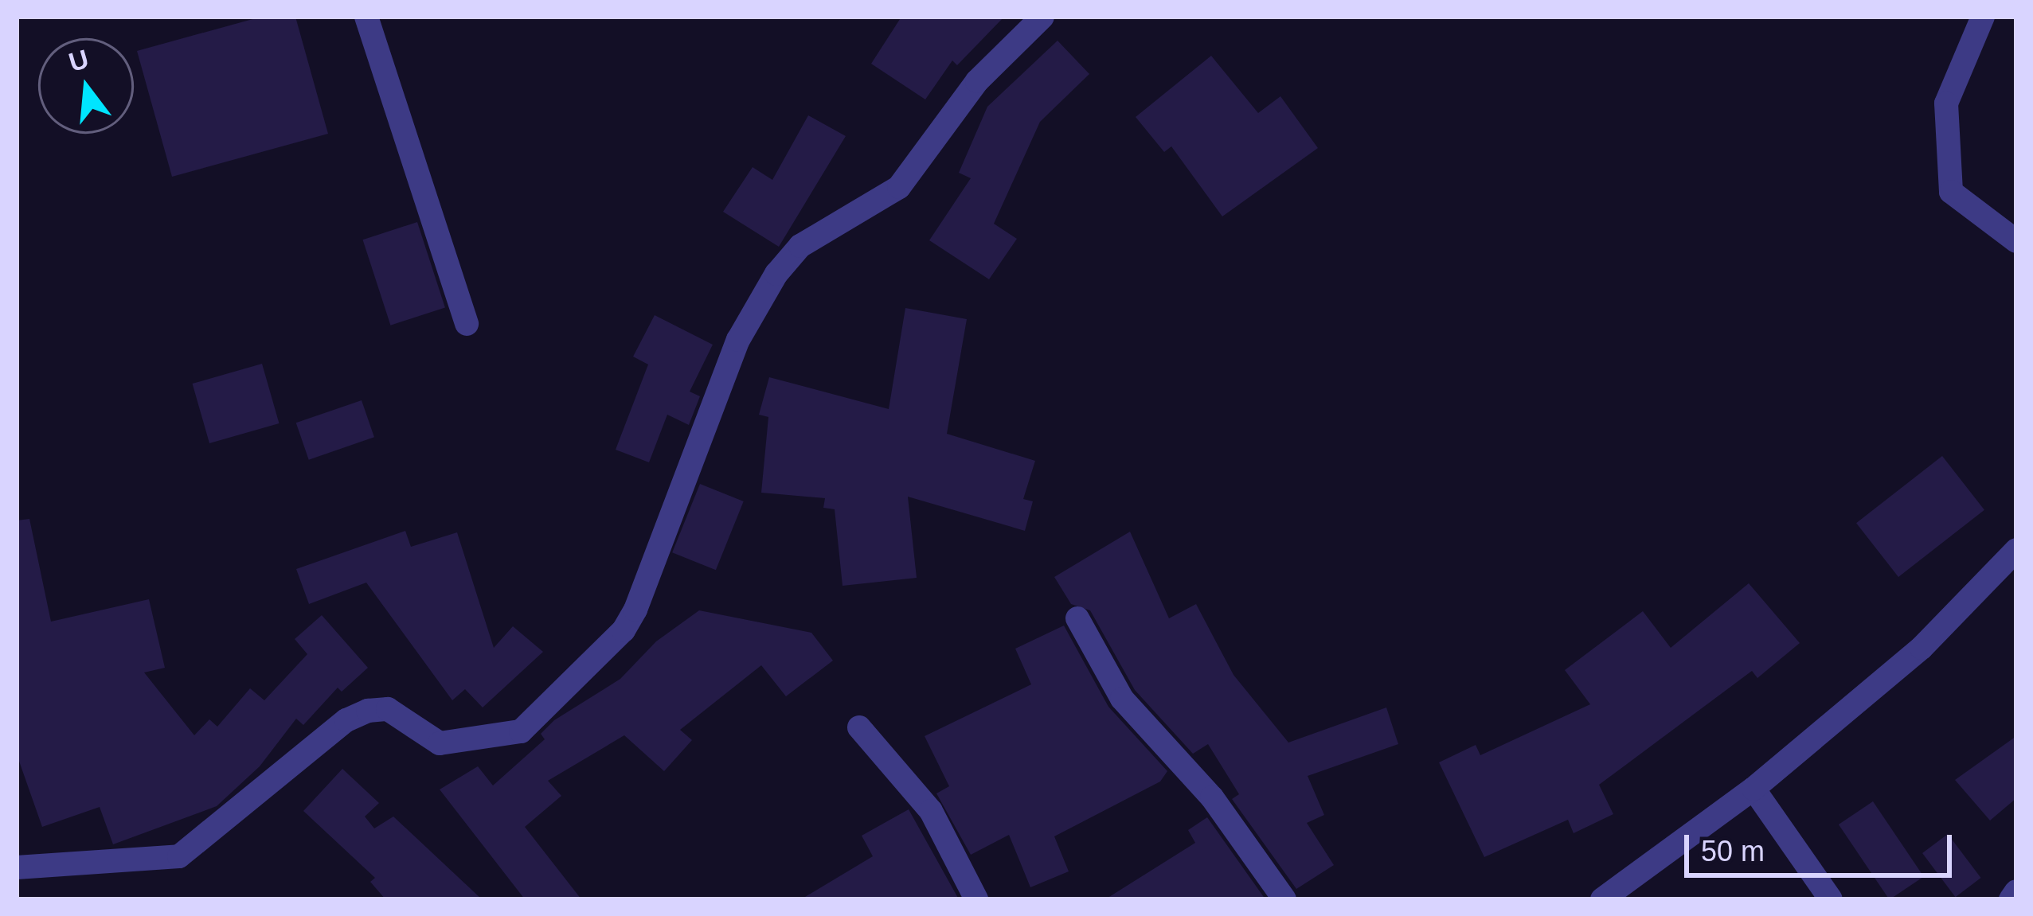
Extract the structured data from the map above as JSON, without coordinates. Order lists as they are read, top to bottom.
{
  "scale_bar": "50 m",
  "north": "top"
}
